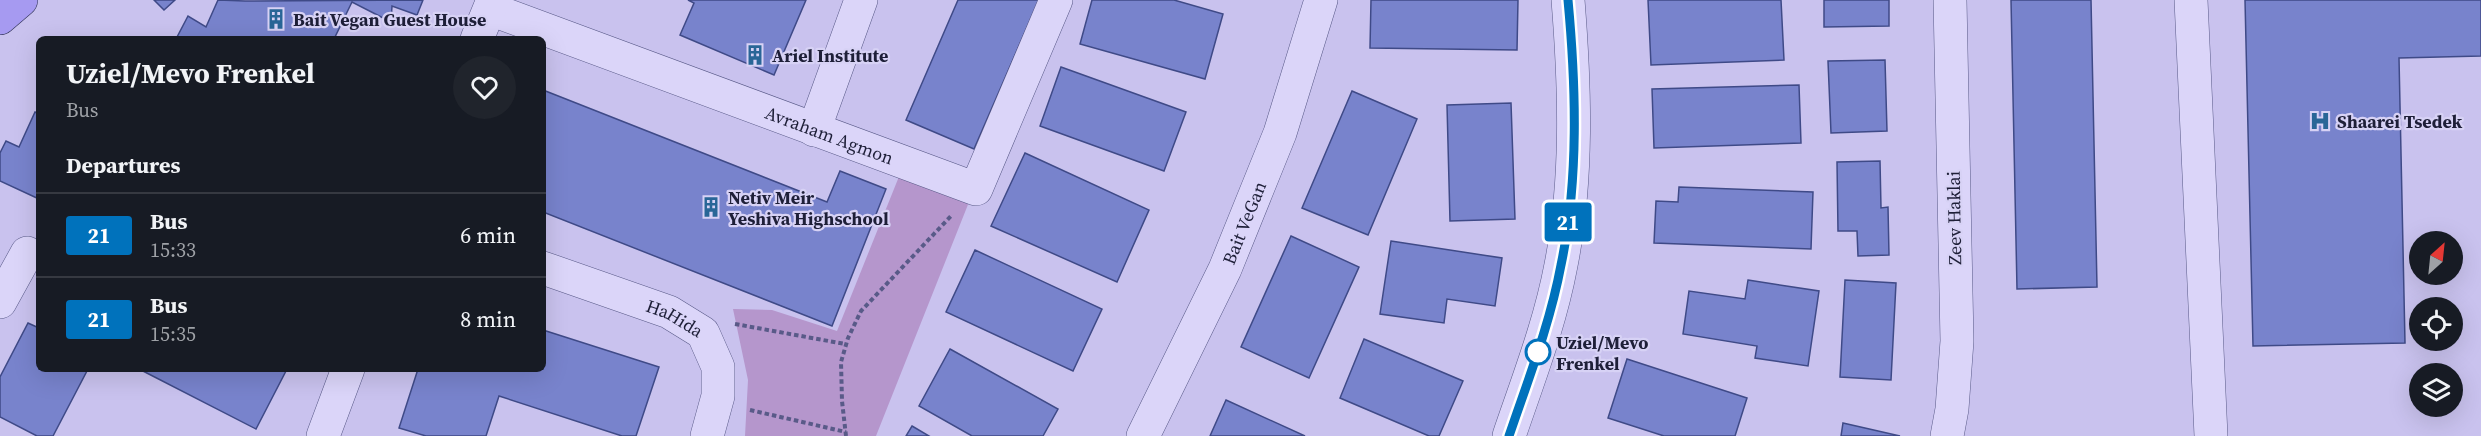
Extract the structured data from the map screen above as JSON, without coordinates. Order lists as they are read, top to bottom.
{
  "streets": {
    "street": [
      "Avraham Agmon",
      "Zeev Haklai",
      "Bait VeGan",
      "HaHida"
    ]
  },
  "places": {
    "building": ["Bait Vegan Guest House", "Ariel Institute", "Netiv Meir Yeshiva Highschool"],
    "hospital": ["Shaarei Tsedek"],
    "other": ["Uziel/Mevo Frenkel"]
  },
  "lines": ["bus line 21"],
  "north": "top right",
  "page": {
    "on_map": "21",
    "heading": [
      ["Uziel/Mevo Frenkel", "Bus"],
      "Departures"
    ],
    "list": [
      {
        "mark": "21",
        "name": "Bus",
        "note": "15:33",
        "value": "6 min"
      },
      {
        "mark": "21",
        "name": "Bus",
        "note": "15:35",
        "value": "8 min"
      }
    ]
  }
}
